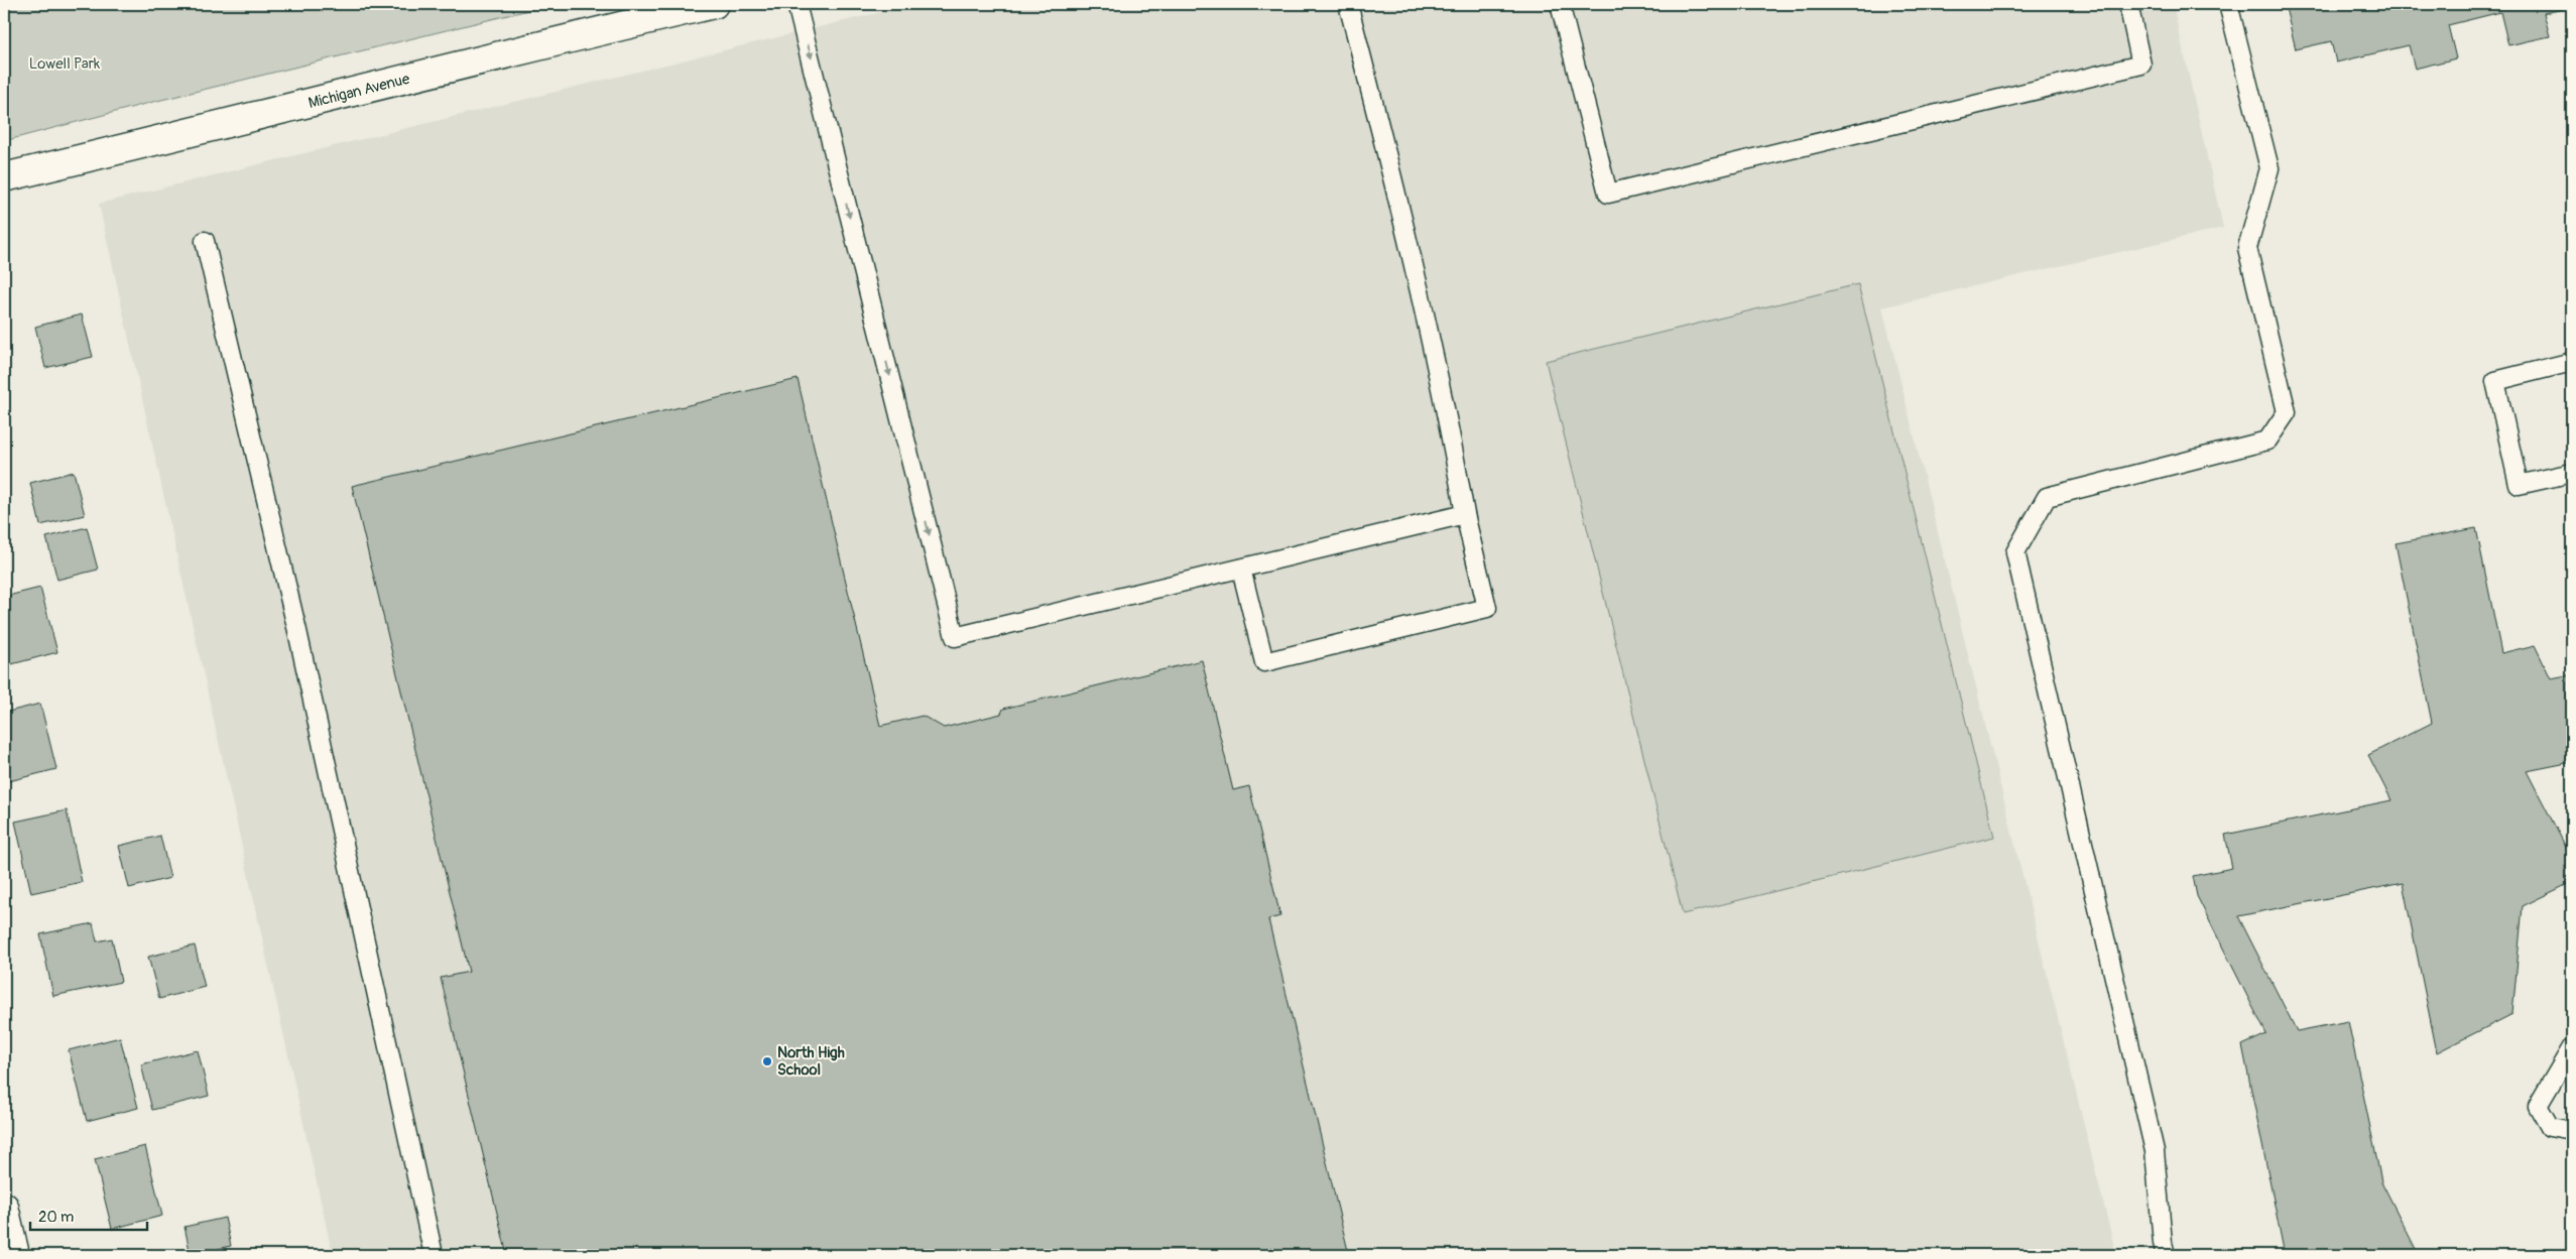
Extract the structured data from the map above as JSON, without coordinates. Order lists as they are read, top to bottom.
{
  "streets": {
    "street": ["Michigan Avenue"]
  },
  "parks": ["Lowell Park"],
  "places": ["North High School"],
  "scale_bar": "20 m"
}
